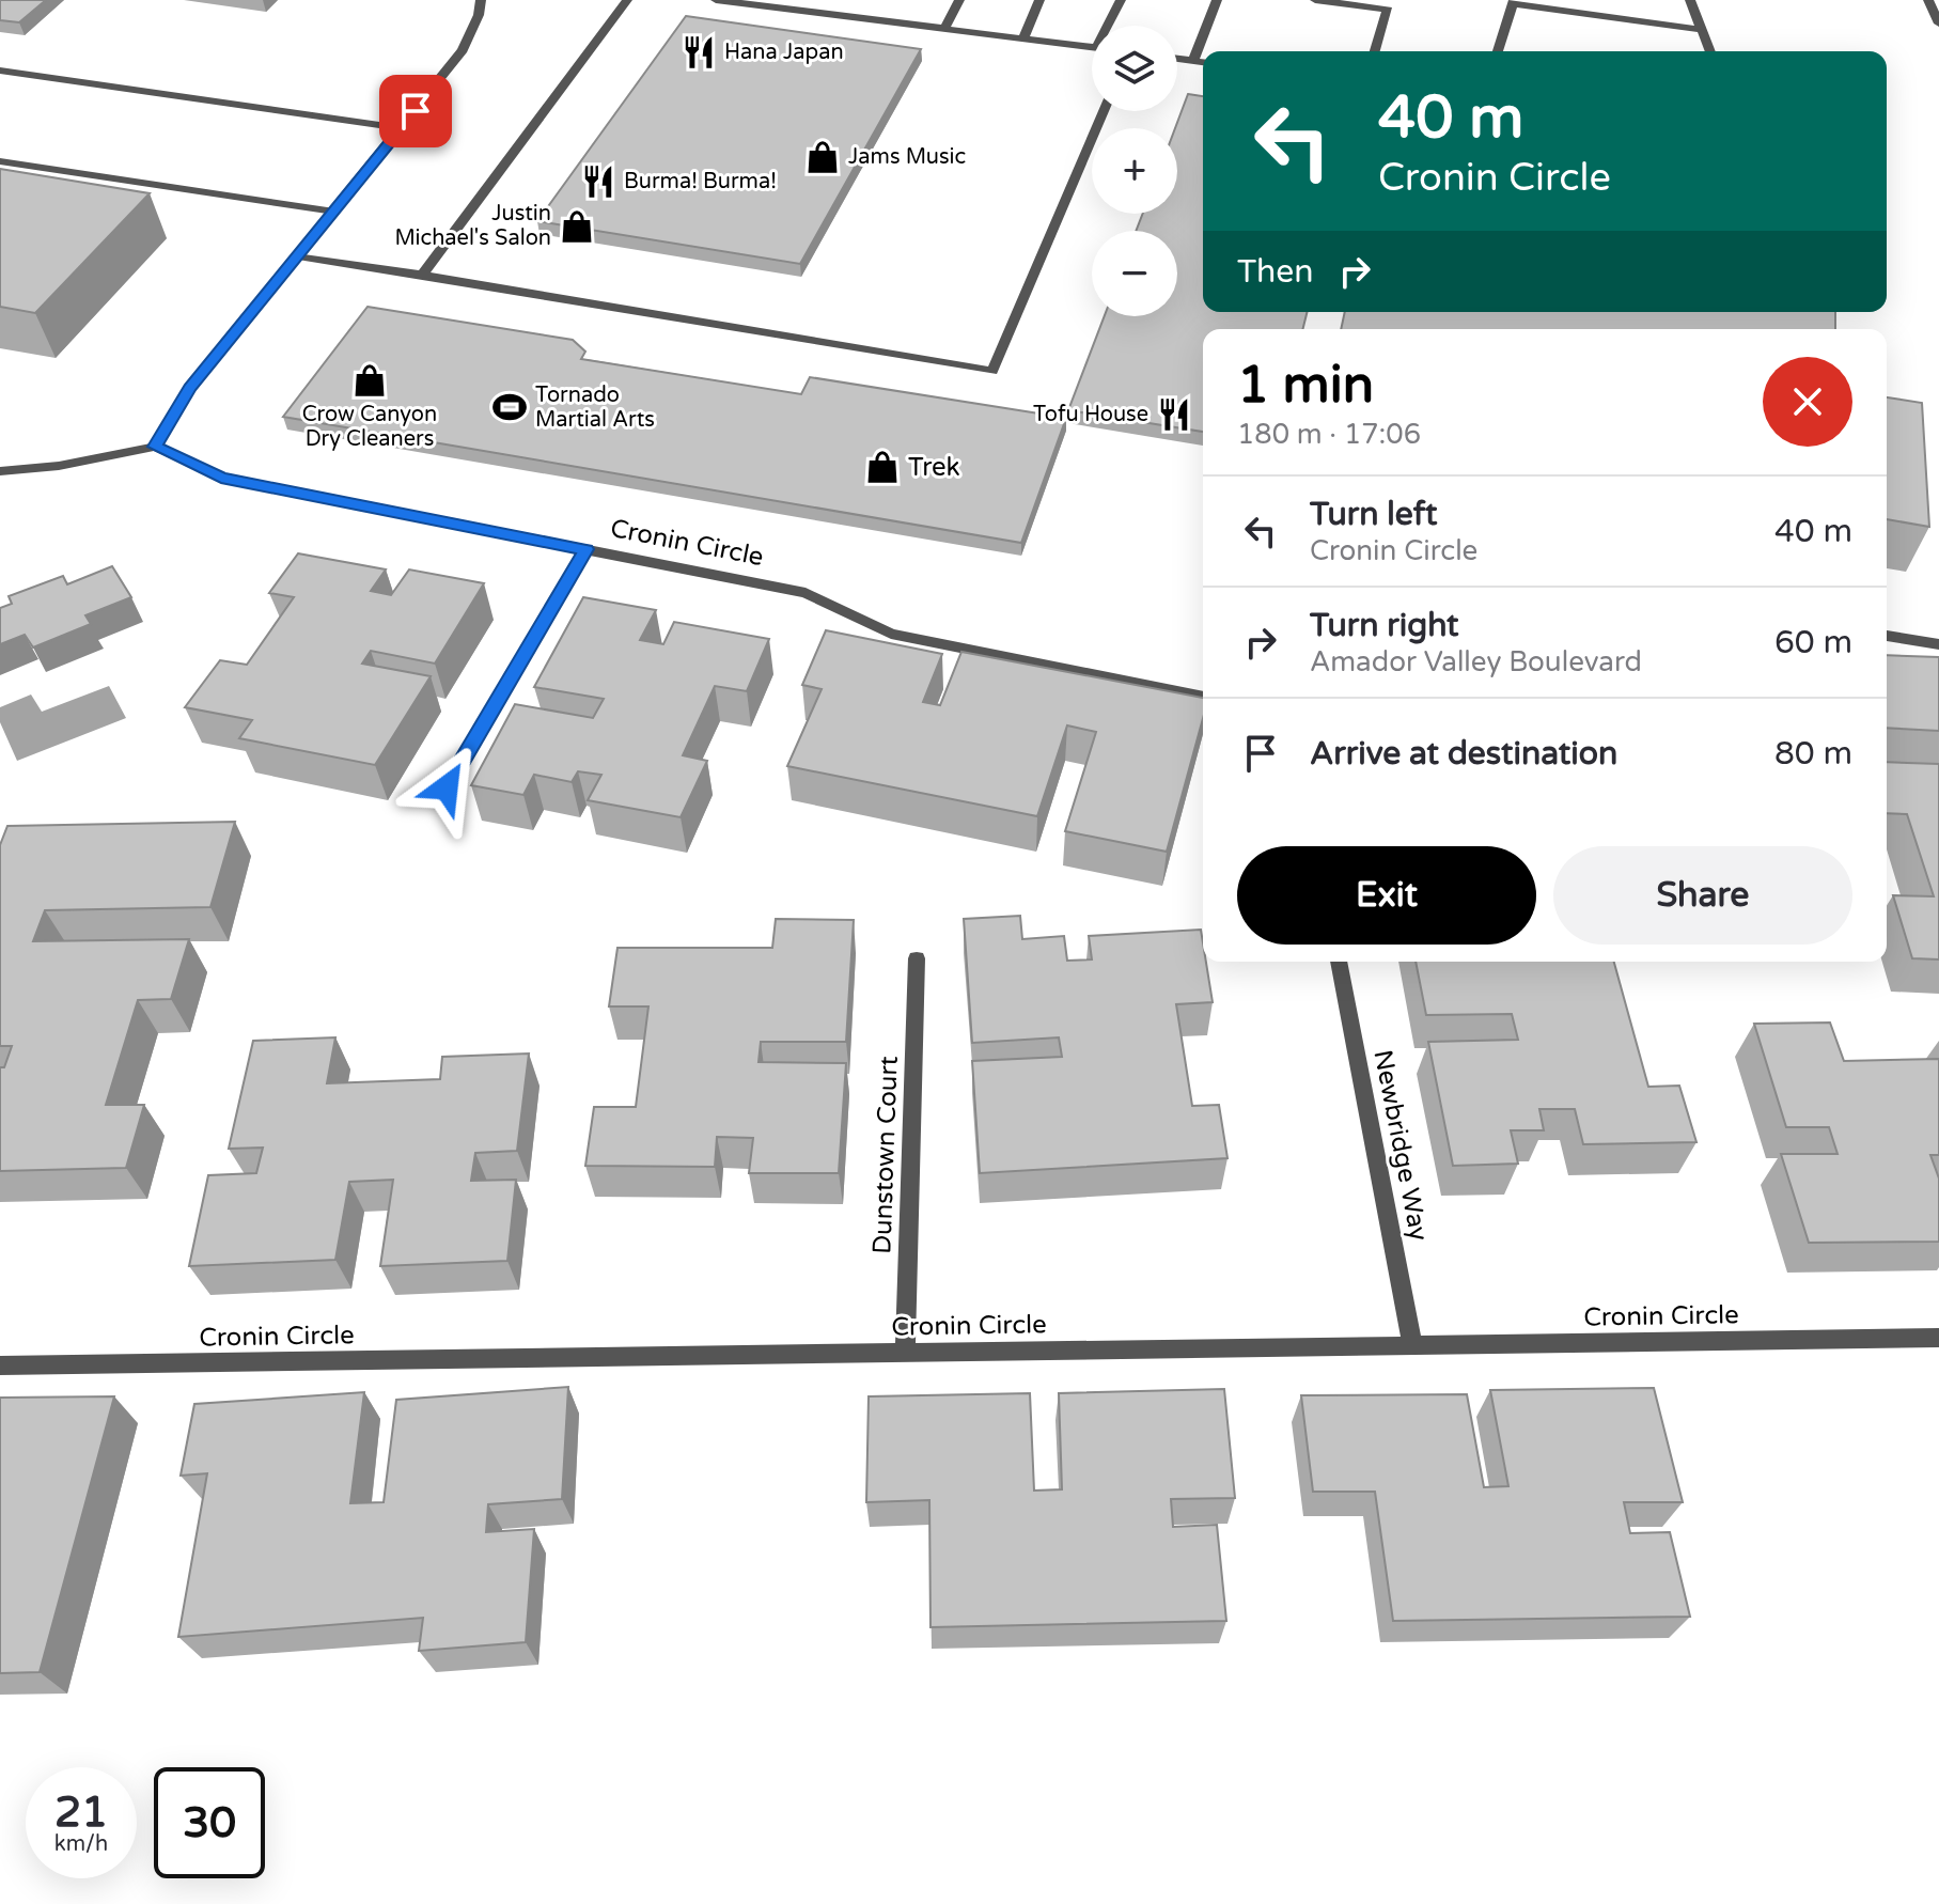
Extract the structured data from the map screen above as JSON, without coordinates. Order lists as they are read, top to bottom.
{
  "streets": {
    "street": ["Cronin Circle", "Newbridge Way", "Dunstown Court"]
  },
  "crossings": [
    ["Cronin Circle", "Newbridge Way"],
    ["Cronin Circle", "Dunstown Court"]
  ],
  "places": {
    "restaurant": ["Hana Japan", "Burma! Burma!", "Tofu House"],
    "shop": [
      "Jams Music",
      "Justin Michael's Salon",
      "Crow Canyon Dry Cleaners",
      "Trek"
    ],
    "sports": ["Tornado Martial Arts"]
  },
  "page": {
    "map_buttons": ["+", "−"],
    "turn": ["40 m", "Cronin Circle"],
    "then": "Then",
    "heading": ["1 min", "180 m · 17:06"],
    "list": [
      {
        "name": "Turn left",
        "note": "Cronin Circle",
        "value": "40 m"
      },
      {
        "name": "Turn right",
        "note": "Amador Valley Boulevard",
        "value": "60 m"
      },
      {
        "name": "Arrive at destination",
        "value": "80 m"
      }
    ],
    "buttons": ["Exit", "Share"],
    "speed": "21 km/h",
    "limit": "30"
  }
}
